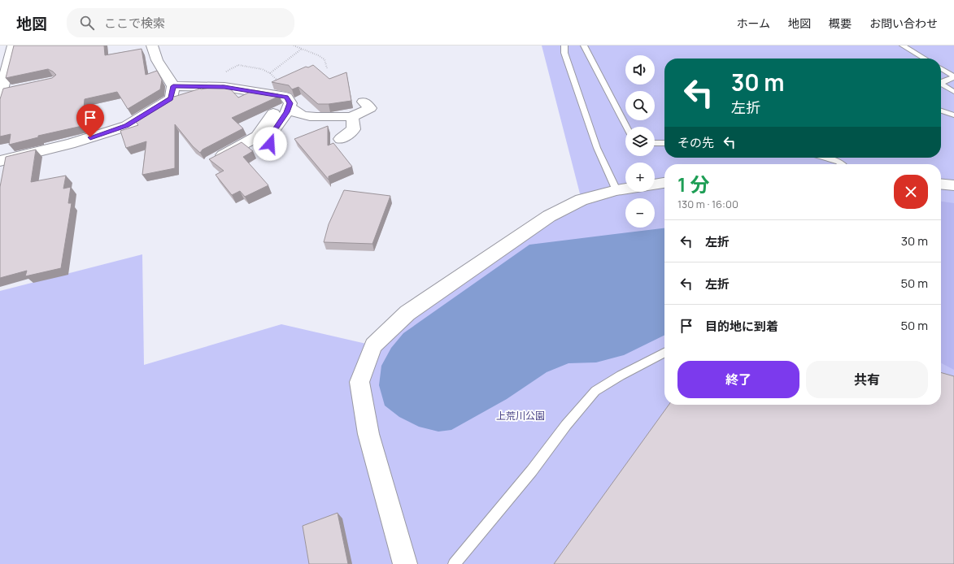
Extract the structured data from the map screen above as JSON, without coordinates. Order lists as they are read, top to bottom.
{
  "parks": ["上荒川公園"],
  "page": {
    "header": "地図",
    "search": "ここで検索",
    "nav": [
      "ホーム",
      "地図",
      "概要",
      "お問い合わせ"
    ],
    "map_buttons": ["+", "−"],
    "turn": ["30 m", "左折"],
    "then": "その先",
    "heading": ["1 分", "130 m · 16:00"],
    "list": [
      {
        "name": "左折",
        "value": "30 m"
      },
      {
        "name": "左折",
        "value": "50 m"
      },
      {
        "name": "目的地に到着",
        "value": "50 m"
      }
    ],
    "buttons": ["終了", "共有"]
  }
}
